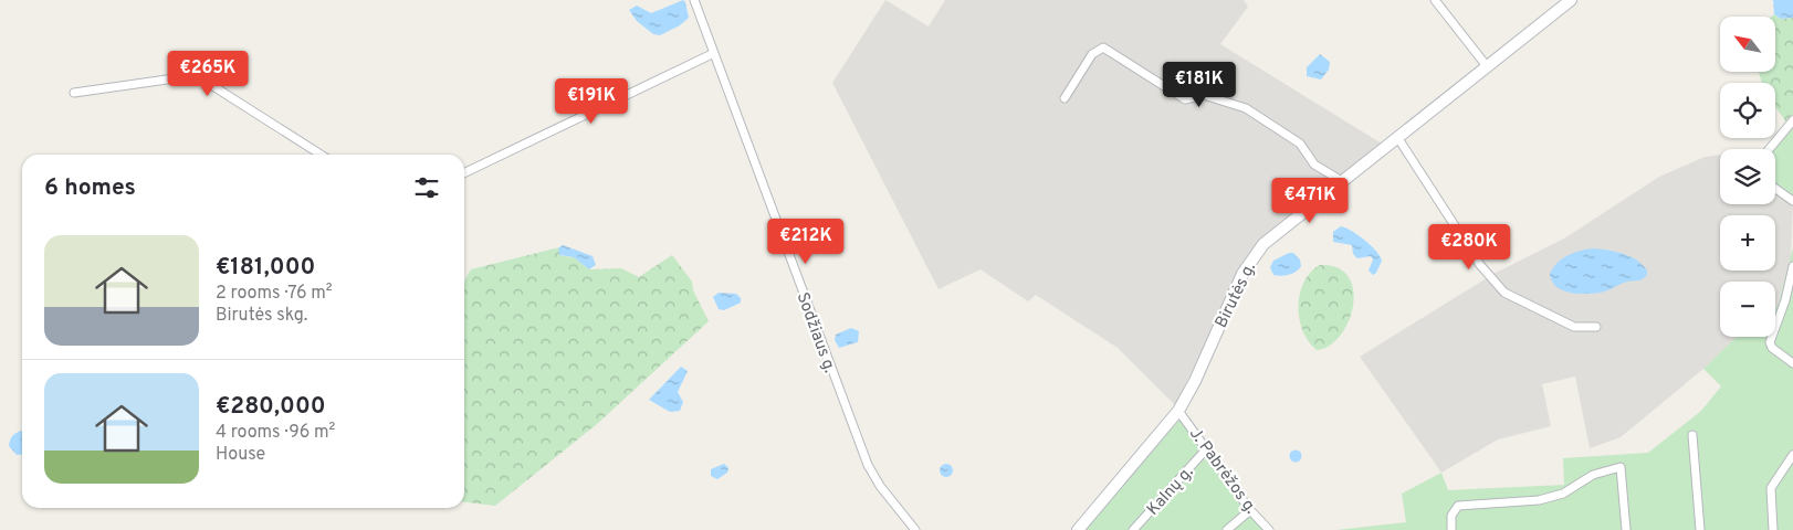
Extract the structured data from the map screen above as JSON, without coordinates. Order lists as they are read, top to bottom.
{
  "streets": {
    "main road": ["Birutės g."],
    "street": ["Sodžiaus g.", "J. Pabrėžos g.", "Kalnų g."]
  },
  "crossings": [
    ["Birutės g.", "J. Pabrėžos g."],
    ["J. Pabrėžos g.", "Kalnų g."]
  ],
  "north": "top left",
  "page": {
    "map_buttons": ["+", "−"],
    "price": [
      "€265K",
      "€181K",
      "€191K",
      "€471K",
      "€212K",
      "€280K"
    ],
    "heading": "6 homes",
    "list": [
      {
        "name": "€181,000",
        "note": "2 rooms · 76 m² · Birutės skg."
      },
      {
        "name": "€280,000",
        "note": "4 rooms · 96 m² · House"
      }
    ]
  }
}
